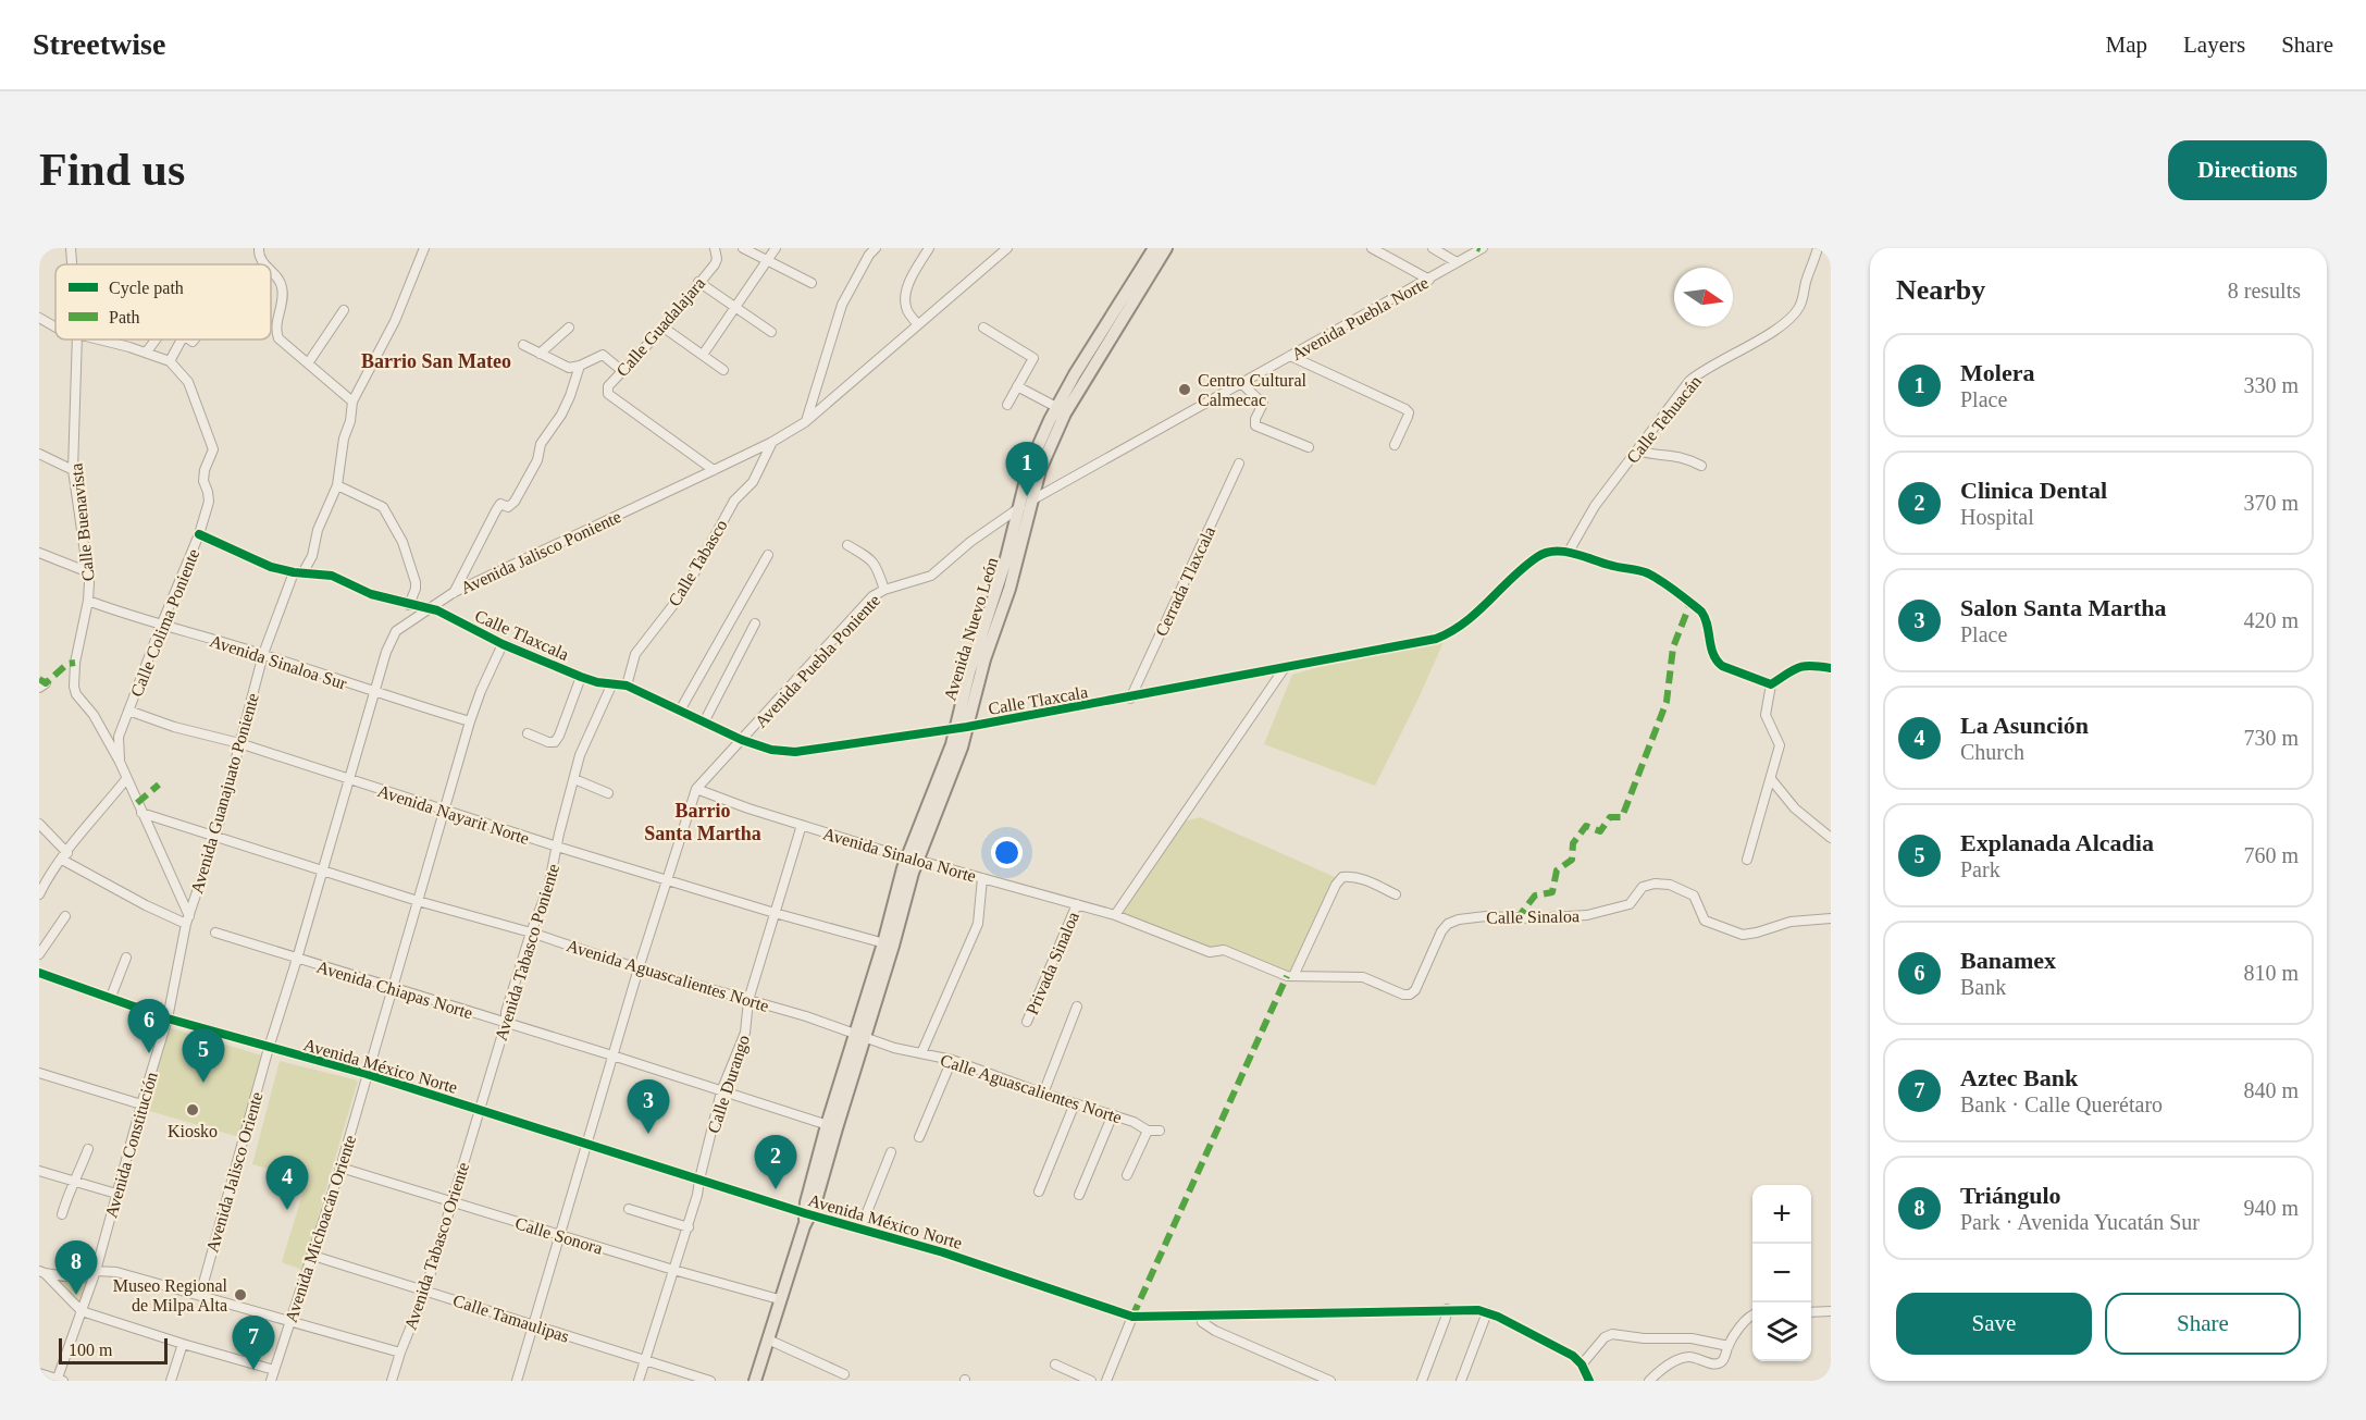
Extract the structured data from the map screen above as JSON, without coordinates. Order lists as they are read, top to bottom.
{
  "streets": {
    "main road": ["Avenida Nuevo León"],
    "street": [
      "Avenida Puebla Norte",
      "Calle Guadalajara",
      "Calle Tehuacán",
      "Calle Buenavista",
      "Avenida Jalisco Poniente",
      "Calle Tabasco",
      "Cerrada Tlaxcala",
      "Calle Colima Poniente",
      "Calle Tlaxcala",
      "Avenida Puebla Poniente",
      "Avenida Sinaloa Sur",
      "Avenida Guanajuato Poniente",
      "Avenida Nayarit Norte",
      "Avenida Sinaloa Norte",
      "Calle Sinaloa",
      "Avenida Tabasco Poniente",
      "Privada Sinaloa",
      "Avenida Aguascalientes Norte",
      "Avenida Chiapas Norte",
      "Avenida México Norte",
      "Calle Durango",
      "Calle Aguascalientes Norte",
      "Avenida Constitución",
      "Avenida Jalisco Oriente",
      "Avenida Michoacán Oriente",
      "Calle Sonora",
      "Avenida Tabasco Oriente",
      "Calle Tamaulipas"
    ]
  },
  "crossings": [
    ["Avenida Puebla Norte", "Avenida Nuevo León"],
    ["Avenida Puebla Norte", "Avenida Puebla Poniente"],
    ["Calle Guadalajara", "Avenida Jalisco Poniente"],
    ["Calle Tehuacán", "Calle Tlaxcala"],
    ["Calle Buenavista", "Calle Colima Poniente"],
    ["Calle Buenavista", "Avenida Sinaloa Sur"],
    ["Calle Buenavista", "Avenida Guanajuato Poniente"],
    ["Calle Buenavista", "Avenida Aguascalientes Norte"],
    ["Avenida Jalisco Poniente", "Calle Tabasco"],
    ["Avenida Jalisco Poniente", "Calle Tlaxcala"],
    ["Avenida Jalisco Poniente", "Avenida Sinaloa Sur"],
    ["Avenida Jalisco Poniente", "Avenida Nayarit Norte"],
    ["Avenida Jalisco Poniente", "Avenida Aguascalientes Norte"],
    ["Avenida Jalisco Poniente", "Avenida Chiapas Norte"],
    ["Avenida Jalisco Poniente", "Avenida México Norte"],
    ["Avenida Jalisco Poniente", "Avenida Jalisco Oriente"],
    ["Calle Tabasco", "Calle Tlaxcala"],
    ["Cerrada Tlaxcala", "Calle Tlaxcala"],
    ["Calle Colima Poniente", "Calle Tlaxcala"],
    ["Calle Colima Poniente", "Avenida Sinaloa Sur"],
    ["Calle Colima Poniente", "Avenida Nayarit Norte"],
    ["Avenida Nuevo León", "Calle Tlaxcala"],
    ["Avenida Nuevo León", "Avenida Puebla Poniente"],
    ["Avenida Nuevo León", "Avenida Nayarit Norte"],
    ["Avenida Nuevo León", "Avenida Sinaloa Norte"],
    ["Avenida Nuevo León", "Avenida Aguascalientes Norte"],
    ["Avenida Nuevo León", "Avenida Chiapas Norte"],
    ["Avenida Nuevo León", "Avenida México Norte"],
    ["Avenida Nuevo León", "Calle Aguascalientes Norte"],
    ["Avenida Nuevo León", "Calle Sonora"],
    ["Calle Tlaxcala", "Avenida Puebla Poniente"],
    ["Calle Tlaxcala", "Avenida Guanajuato Poniente"],
    ["Calle Tlaxcala", "Avenida Tabasco Poniente"],
    ["Calle Tlaxcala", "Avenida Michoacán Oriente"],
    ["Avenida Puebla Poniente", "Avenida Nayarit Norte"],
    ["Avenida Puebla Poniente", "Avenida Sinaloa Norte"],
    ["Avenida Puebla Poniente", "Avenida Aguascalientes Norte"],
    ["Avenida Puebla Poniente", "Avenida Chiapas Norte"],
    ["Avenida Puebla Poniente", "Avenida México Norte"],
    ["Avenida Puebla Poniente", "Calle Sonora"],
    ["Avenida Puebla Poniente", "Calle Tamaulipas"],
    ["Avenida Sinaloa Sur", "Avenida Guanajuato Poniente"],
    ["Avenida Sinaloa Sur", "Avenida Michoacán Oriente"],
    ["Avenida Guanajuato Poniente", "Avenida Nayarit Norte"],
    ["Avenida Guanajuato Poniente", "Avenida Aguascalientes Norte"],
    ["Avenida Guanajuato Poniente", "Avenida México Norte"],
    ["Avenida Guanajuato Poniente", "Avenida Constitución"],
    ["Avenida Nayarit Norte", "Avenida Tabasco Poniente"],
    ["Avenida Nayarit Norte", "Calle Durango"],
    ["Avenida Nayarit Norte", "Avenida Michoacán Oriente"],
    ["Avenida Sinaloa Norte", "Calle Sinaloa"],
    ["Avenida Sinaloa Norte", "Privada Sinaloa"],
    ["Avenida Sinaloa Norte", "Calle Durango"],
    ["Avenida Tabasco Poniente", "Avenida Aguascalientes Norte"],
    ["Avenida Tabasco Poniente", "Avenida Chiapas Norte"],
    ["Avenida Tabasco Poniente", "Avenida México Norte"],
    ["Avenida Tabasco Poniente", "Avenida Tabasco Oriente"],
    ["Avenida Aguascalientes Norte", "Calle Durango"],
    ["Avenida Aguascalientes Norte", "Calle Aguascalientes Norte"],
    ["Avenida Aguascalientes Norte", "Avenida Michoacán Oriente"],
    ["Avenida Chiapas Norte", "Calle Durango"],
    ["Avenida Chiapas Norte", "Avenida Michoacán Oriente"],
    ["Avenida México Norte", "Calle Durango"],
    ["Avenida México Norte", "Avenida Constitución"],
    ["Avenida México Norte", "Avenida Jalisco Oriente"],
    ["Avenida México Norte", "Avenida Michoacán Oriente"],
    ["Avenida México Norte", "Avenida Tabasco Oriente"],
    ["Calle Durango", "Calle Sonora"],
    ["Calle Durango", "Calle Tamaulipas"],
    ["Avenida Michoacán Oriente", "Calle Sonora"],
    ["Avenida Michoacán Oriente", "Calle Tamaulipas"],
    ["Calle Sonora", "Avenida Tabasco Oriente"],
    ["Avenida Tabasco Oriente", "Calle Tamaulipas"]
  ],
  "districts": ["Barrio San Mateo", "Barrio Santa Martha"],
  "places": ["Centro Cultural Calmecac", "Kiosko", "Museo Regional de Milpa Alta"],
  "legend": ["Cycle path", "Path"],
  "scale_bar": "100 m",
  "north": "right",
  "page": {
    "header": "Streetwise",
    "nav": ["Map", "Layers", "Share"],
    "buttons": [
      "Directions",
      ["Save", "Share"]
    ],
    "title": "Find us",
    "heading": ["Nearby", "8 results"],
    "list": [
      {
        "mark": "1",
        "name": "Molera",
        "note": "Place",
        "value": "330 m"
      },
      {
        "mark": "2",
        "name": "Clinica Dental",
        "note": "Hospital",
        "value": "370 m"
      },
      {
        "mark": "3",
        "name": "Salon Santa Martha",
        "note": "Place",
        "value": "420 m"
      },
      {
        "mark": "4",
        "name": "La Asunción",
        "note": "Church",
        "value": "730 m"
      },
      {
        "mark": "5",
        "name": "Explanada Alcadia",
        "note": "Park",
        "value": "760 m"
      },
      {
        "mark": "6",
        "name": "Banamex",
        "note": "Bank",
        "value": "810 m"
      },
      {
        "mark": "7",
        "name": "Aztec Bank",
        "note": "Bank · Calle Querétaro",
        "value": "840 m"
      },
      {
        "mark": "8",
        "name": "Triángulo",
        "note": "Park · Avenida Yucatán Sur",
        "value": "940 m"
      }
    ],
    "pins": [
      "1",
      "6",
      "5",
      "3",
      "2",
      "4",
      "8",
      "7"
    ],
    "map_buttons": ["+", "−"],
    "scale": "100 m"
  }
}
